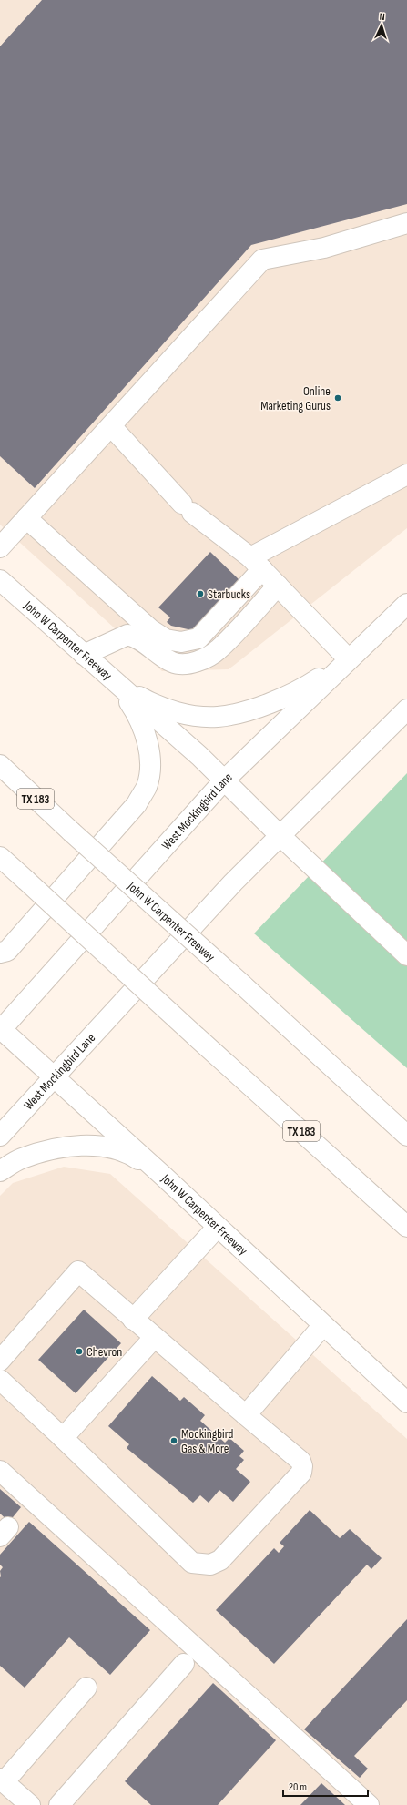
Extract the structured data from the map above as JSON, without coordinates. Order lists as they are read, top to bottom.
{
  "streets": {
    "main road": ["John W Carpenter Freeway", "TX 183", "West Mockingbird Lane"]
  },
  "crossings": [
    ["John W Carpenter Freeway", "West Mockingbird Lane"]
  ],
  "places": [
    "Online Marketing Gurus",
    "Starbucks",
    "Chevron",
    "Mockingbird Gas & More"
  ],
  "scale_bar": "20 m",
  "north": "top"
}
